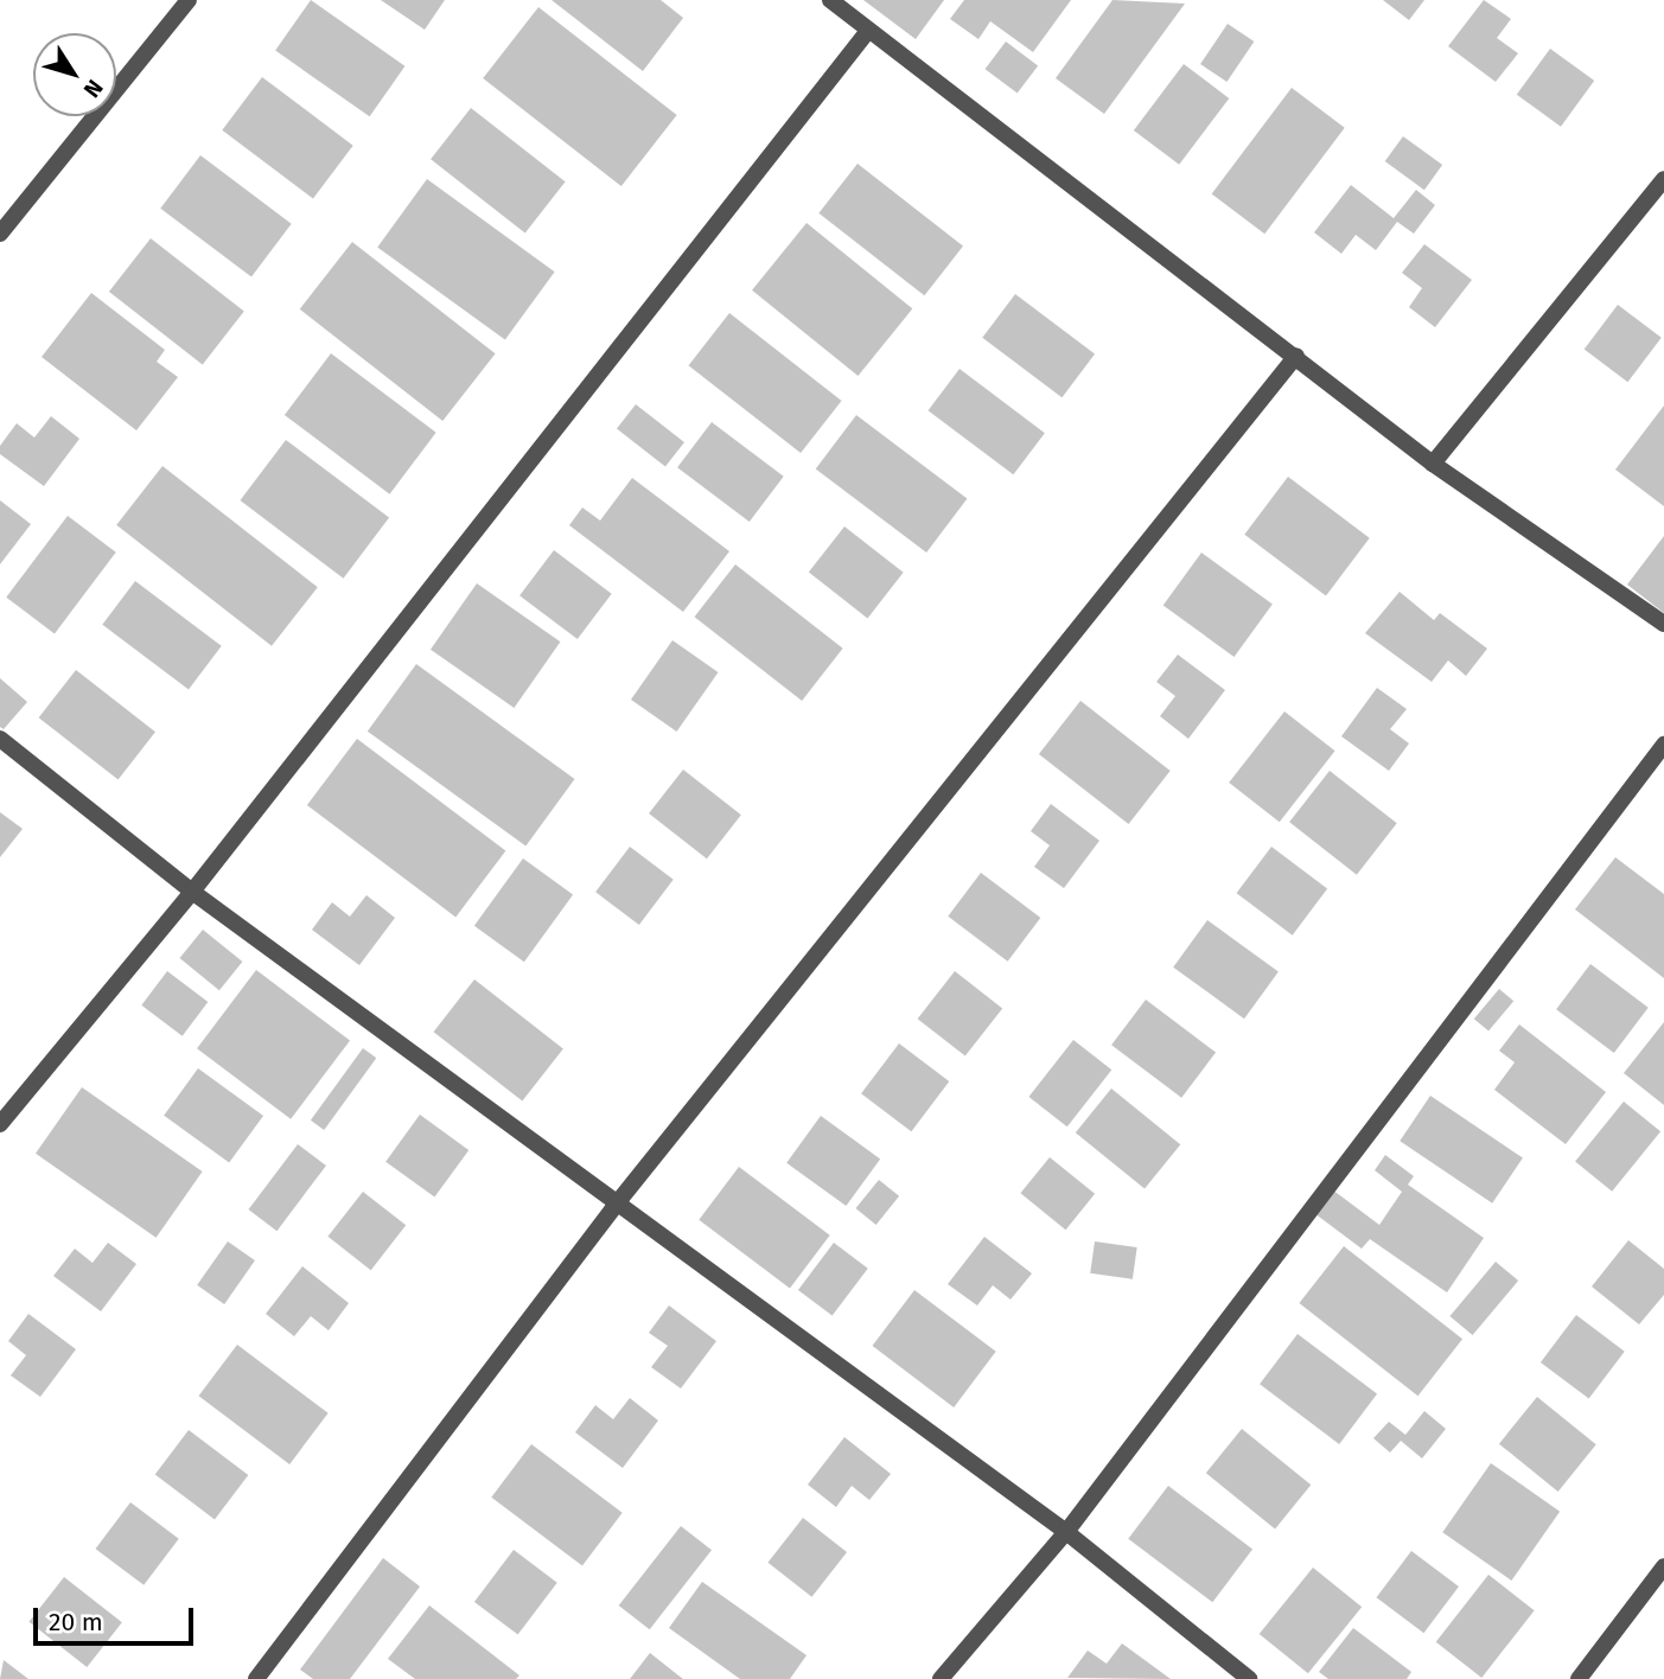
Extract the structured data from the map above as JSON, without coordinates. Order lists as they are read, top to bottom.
{
  "scale_bar": "20 m",
  "north": "bottom right"
}
